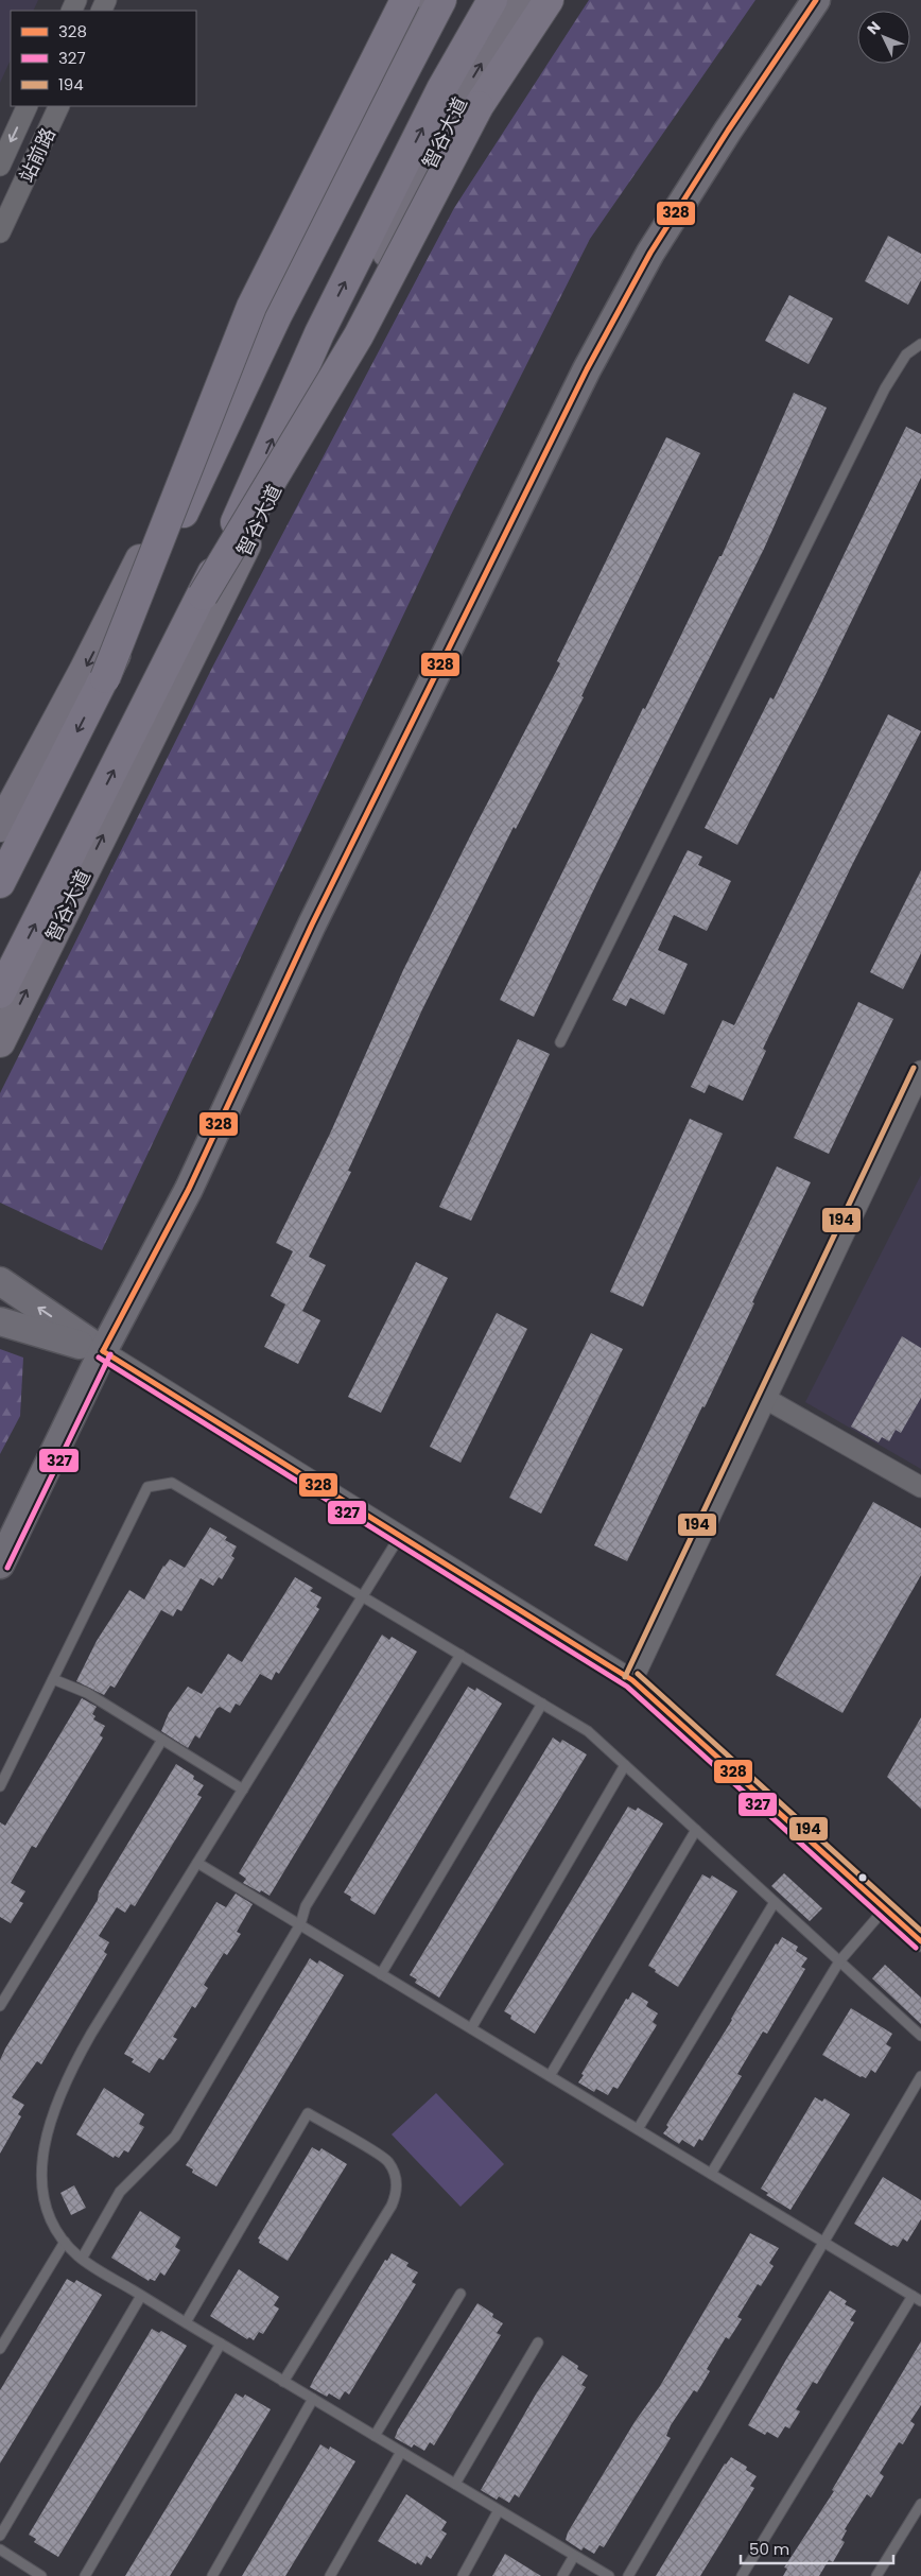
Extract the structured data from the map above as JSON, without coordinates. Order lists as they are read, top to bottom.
{
  "streets": {
    "highway": ["智谷大道"],
    "street": ["站前路"]
  },
  "lines": ["transit line 328", "transit line 194", "transit line 327"],
  "legend": ["328", "327", "194"],
  "scale_bar": "50 m",
  "north": "top left"
}
